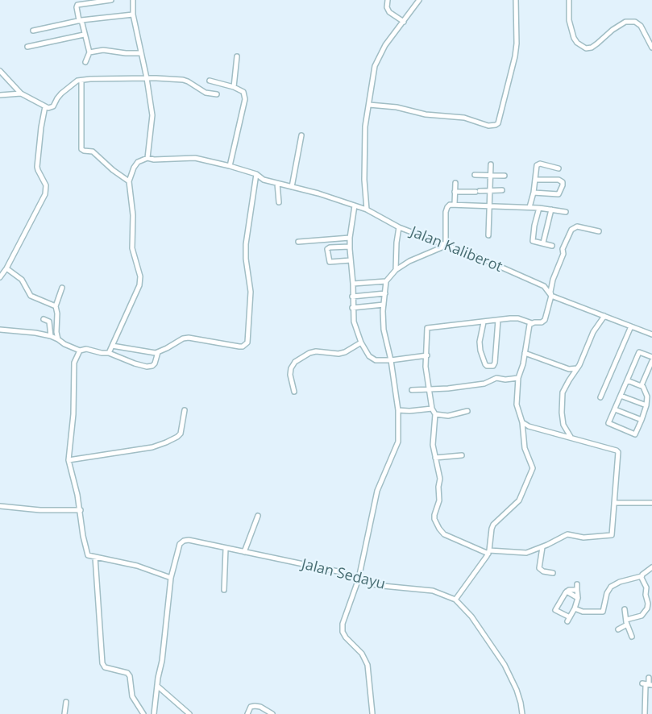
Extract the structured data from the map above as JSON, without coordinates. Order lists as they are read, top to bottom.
{
  "streets": {
    "street": ["Jalan Kaliberot", "Jalan Sedayu"]
  }
}
